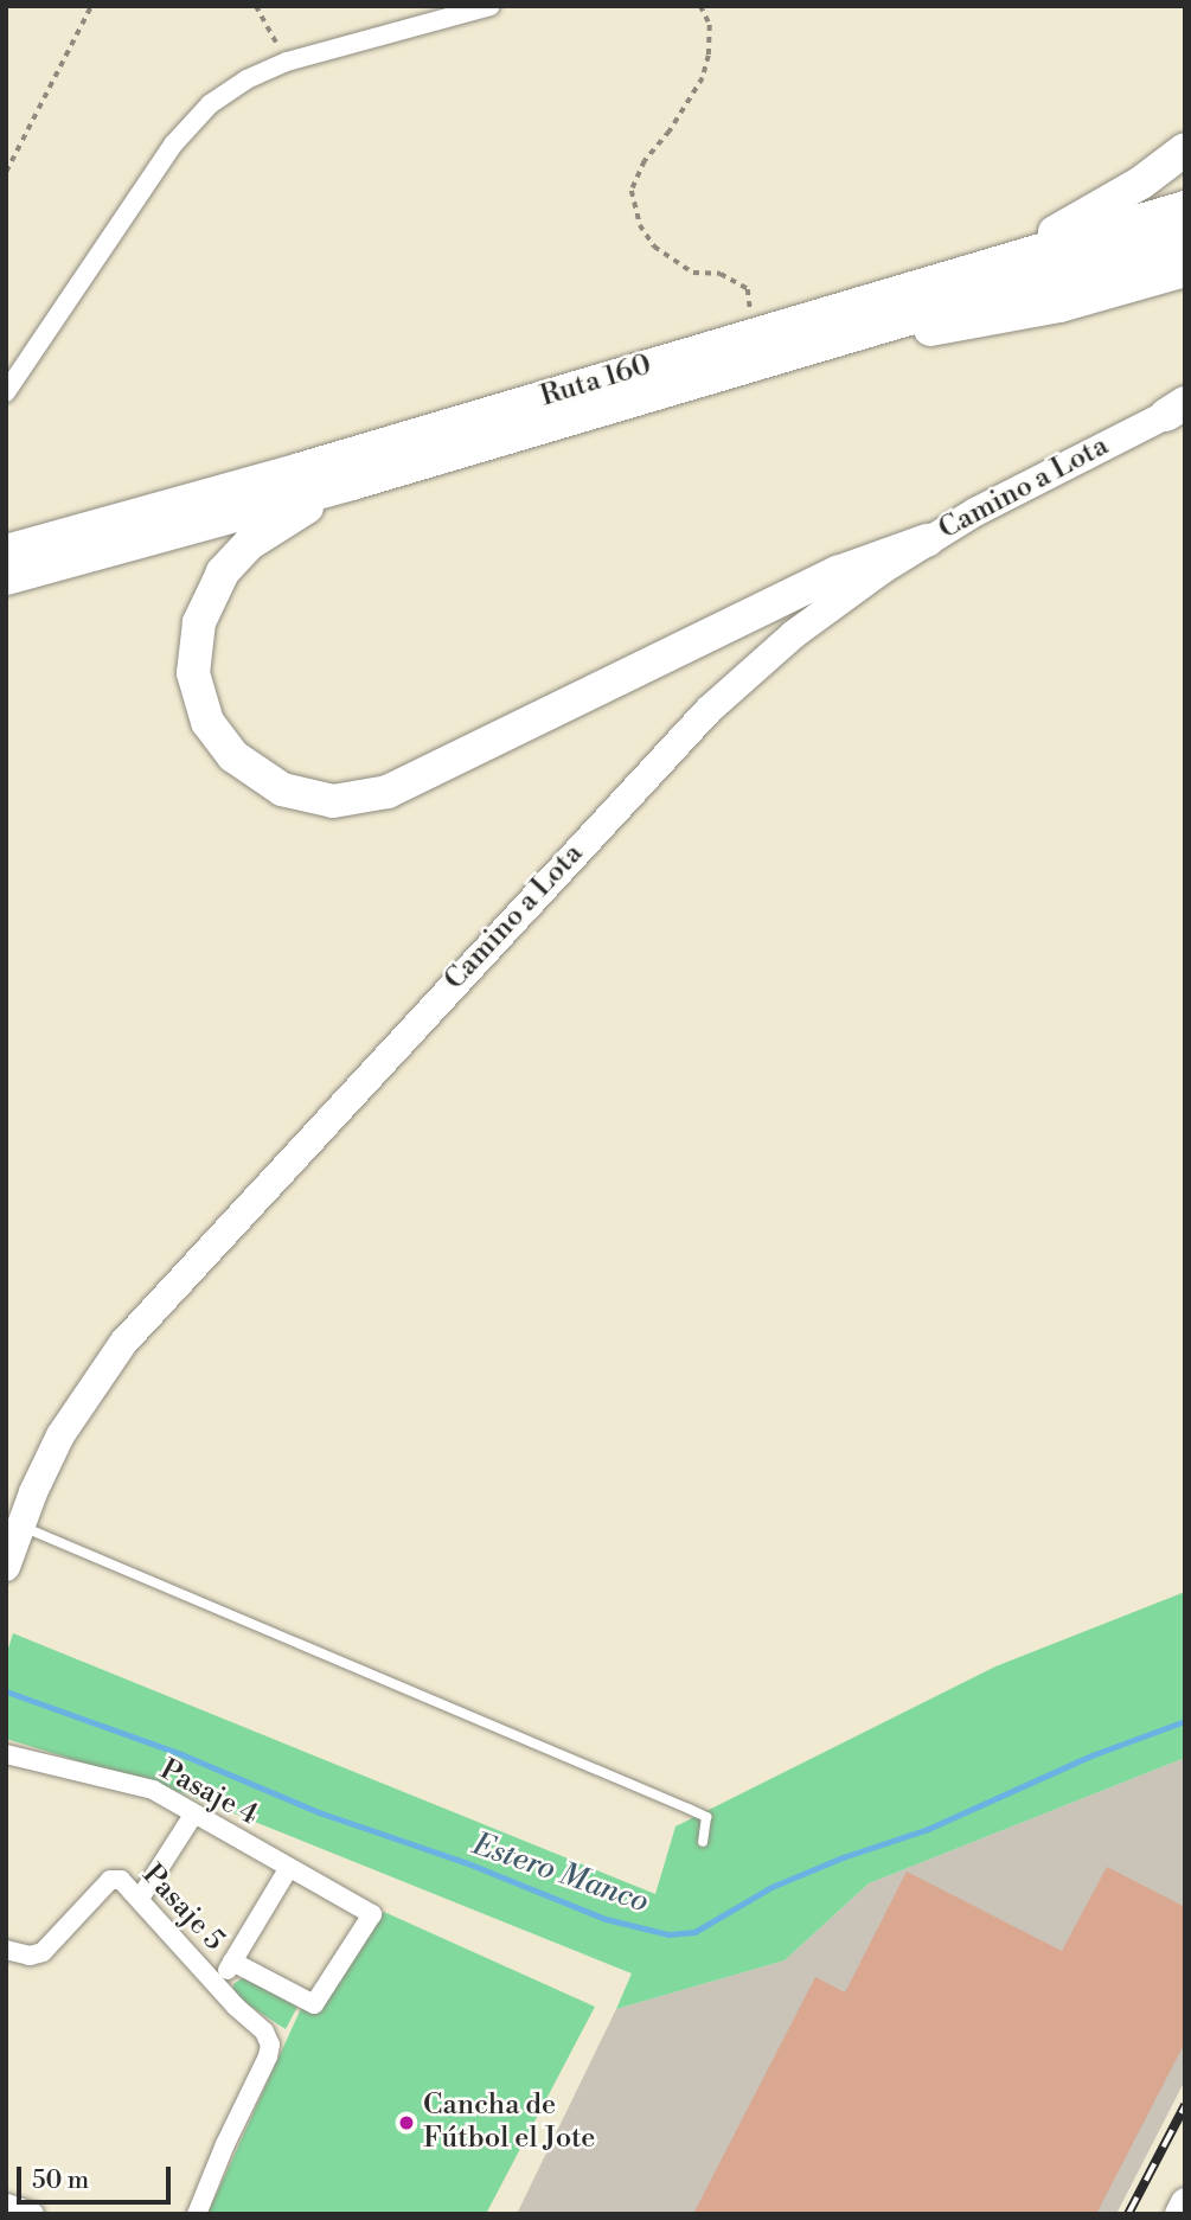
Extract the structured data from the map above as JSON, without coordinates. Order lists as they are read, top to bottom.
{
  "streets": {
    "highway": ["Ruta 160"],
    "main road": ["Camino a Lota"],
    "street": ["Pasaje 4", "Pasaje 5"]
  },
  "water": ["Estero Manco"],
  "places": ["Cancha de Fútbol el Jote"],
  "scale_bar": "50 m"
}
